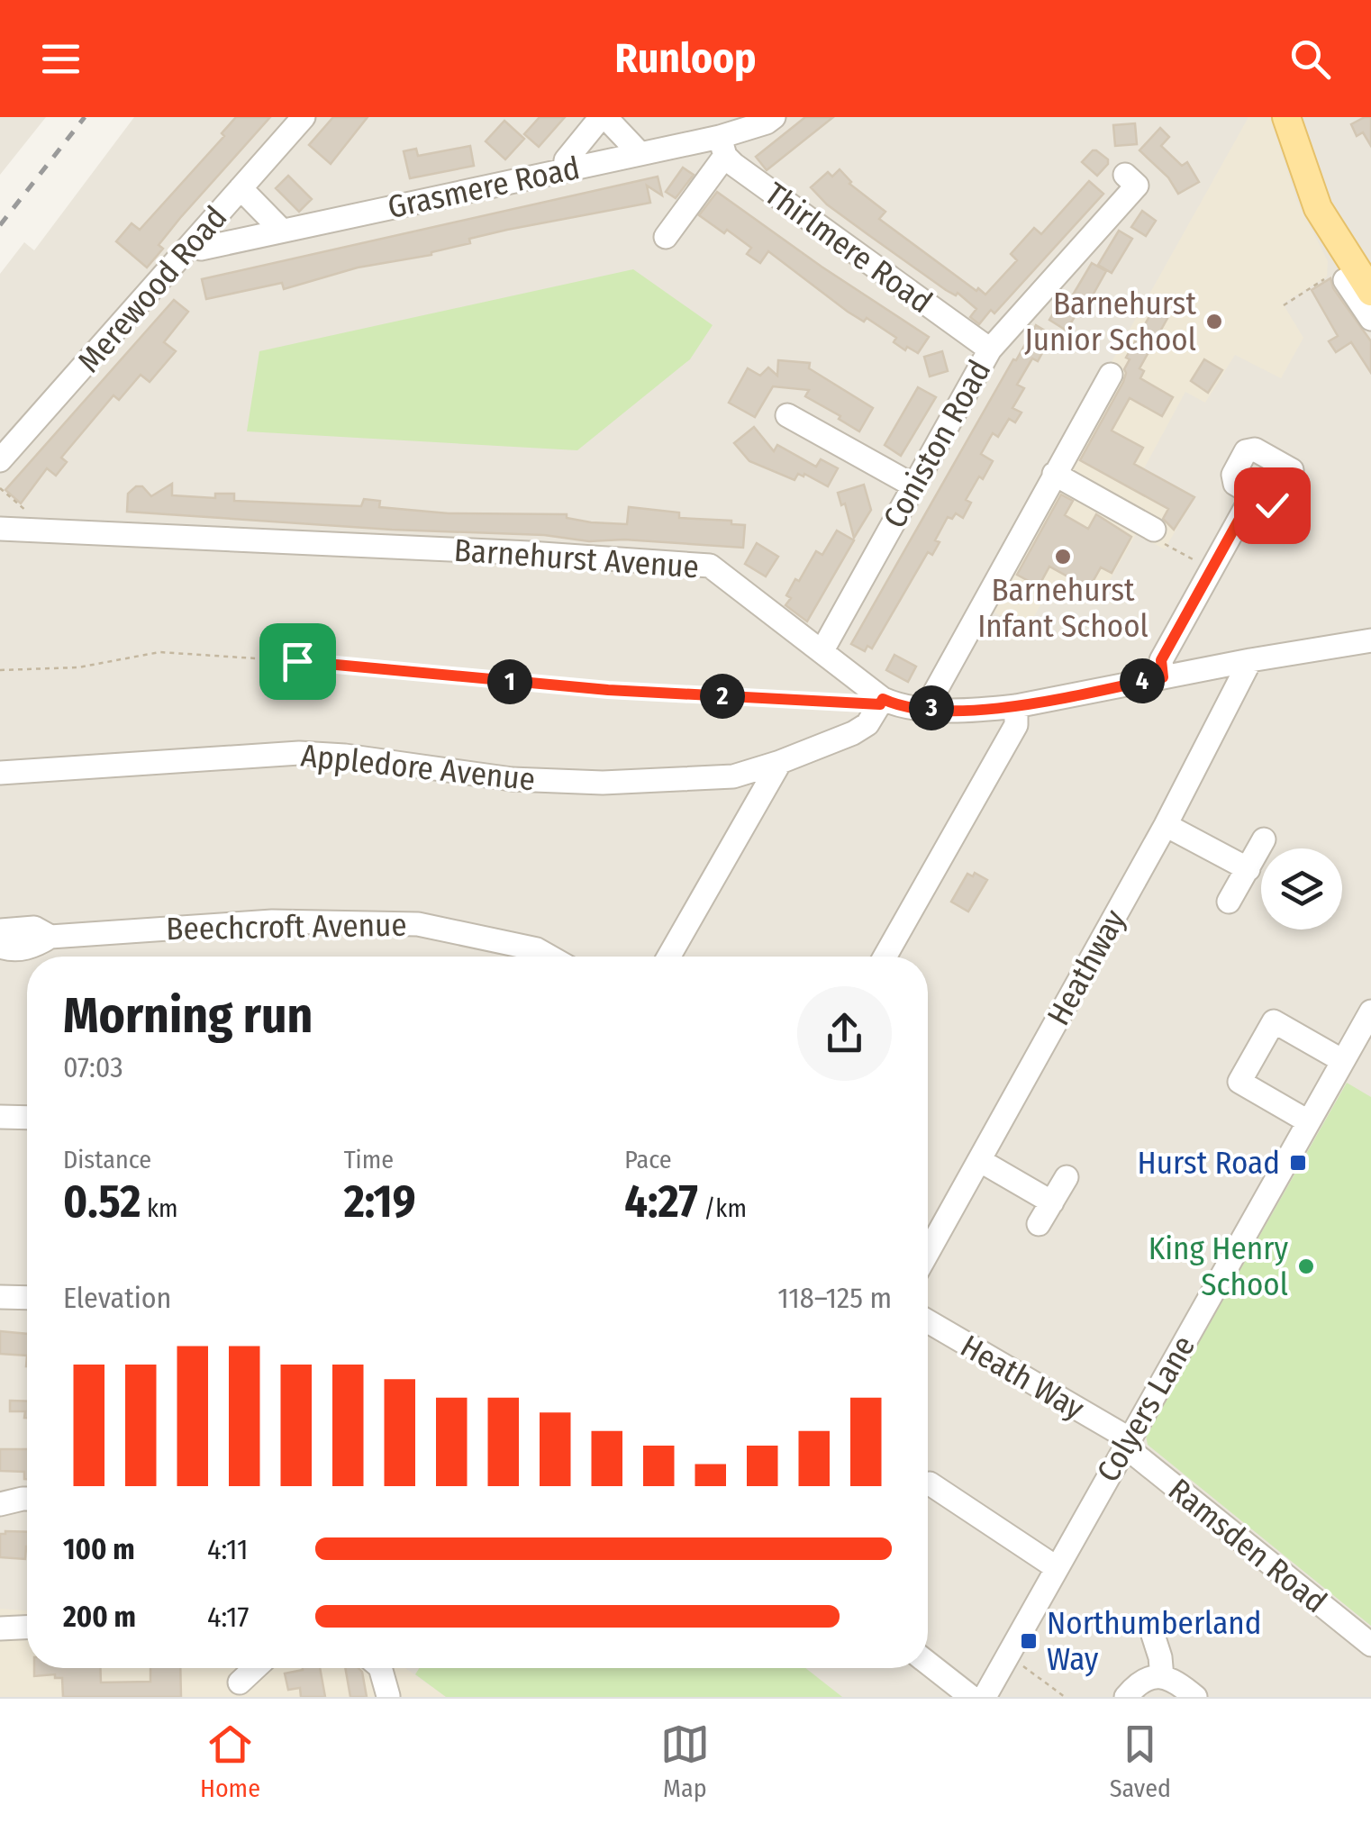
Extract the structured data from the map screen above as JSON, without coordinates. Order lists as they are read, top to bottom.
{
  "streets": {
    "street": [
      "Grasmere Road",
      "Thirlmere Road",
      "Merewood Road",
      "Coniston Road",
      "Barnehurst Avenue",
      "Appledore Avenue",
      "Beechcroft Avenue",
      "Heathway",
      "Heath Way",
      "Colyers Lane",
      "Ramsden Road"
    ]
  },
  "crossings": [
    ["Grasmere Road", "Thirlmere Road"],
    ["Grasmere Road", "Merewood Road"],
    ["Thirlmere Road", "Coniston Road"],
    ["Coniston Road", "Barnehurst Avenue"],
    ["Barnehurst Avenue", "Appledore Avenue"],
    ["Barnehurst Avenue", "Heathway"],
    ["Heath Way", "Colyers Lane"],
    ["Heath Way", "Ramsden Road"],
    ["Colyers Lane", "Ramsden Road"]
  ],
  "places": {
    "other": ["Barnehurst Junior School", "Barnehurst Infant School", "King Henry School"],
    "transit": ["Hurst Road", "Northumberland Way"]
  },
  "page": {
    "header": "Runloop",
    "pins": [
      "4",
      "1",
      "2",
      "3"
    ],
    "heading": ["Morning run", "07:03"],
    "stats": [
      ["Distance", "0.52 km"],
      ["Time", "2:19"],
      ["Pace", "4:27 /km"]
    ],
    "chart": ["Elevation", "118–125 m"],
    "list": [
      {
        "name": "100 m",
        "note": "4:11"
      },
      {
        "name": "200 m",
        "note": "4:17"
      }
    ],
    "tabs": ["Home", "Map", "Saved"]
  }
}
